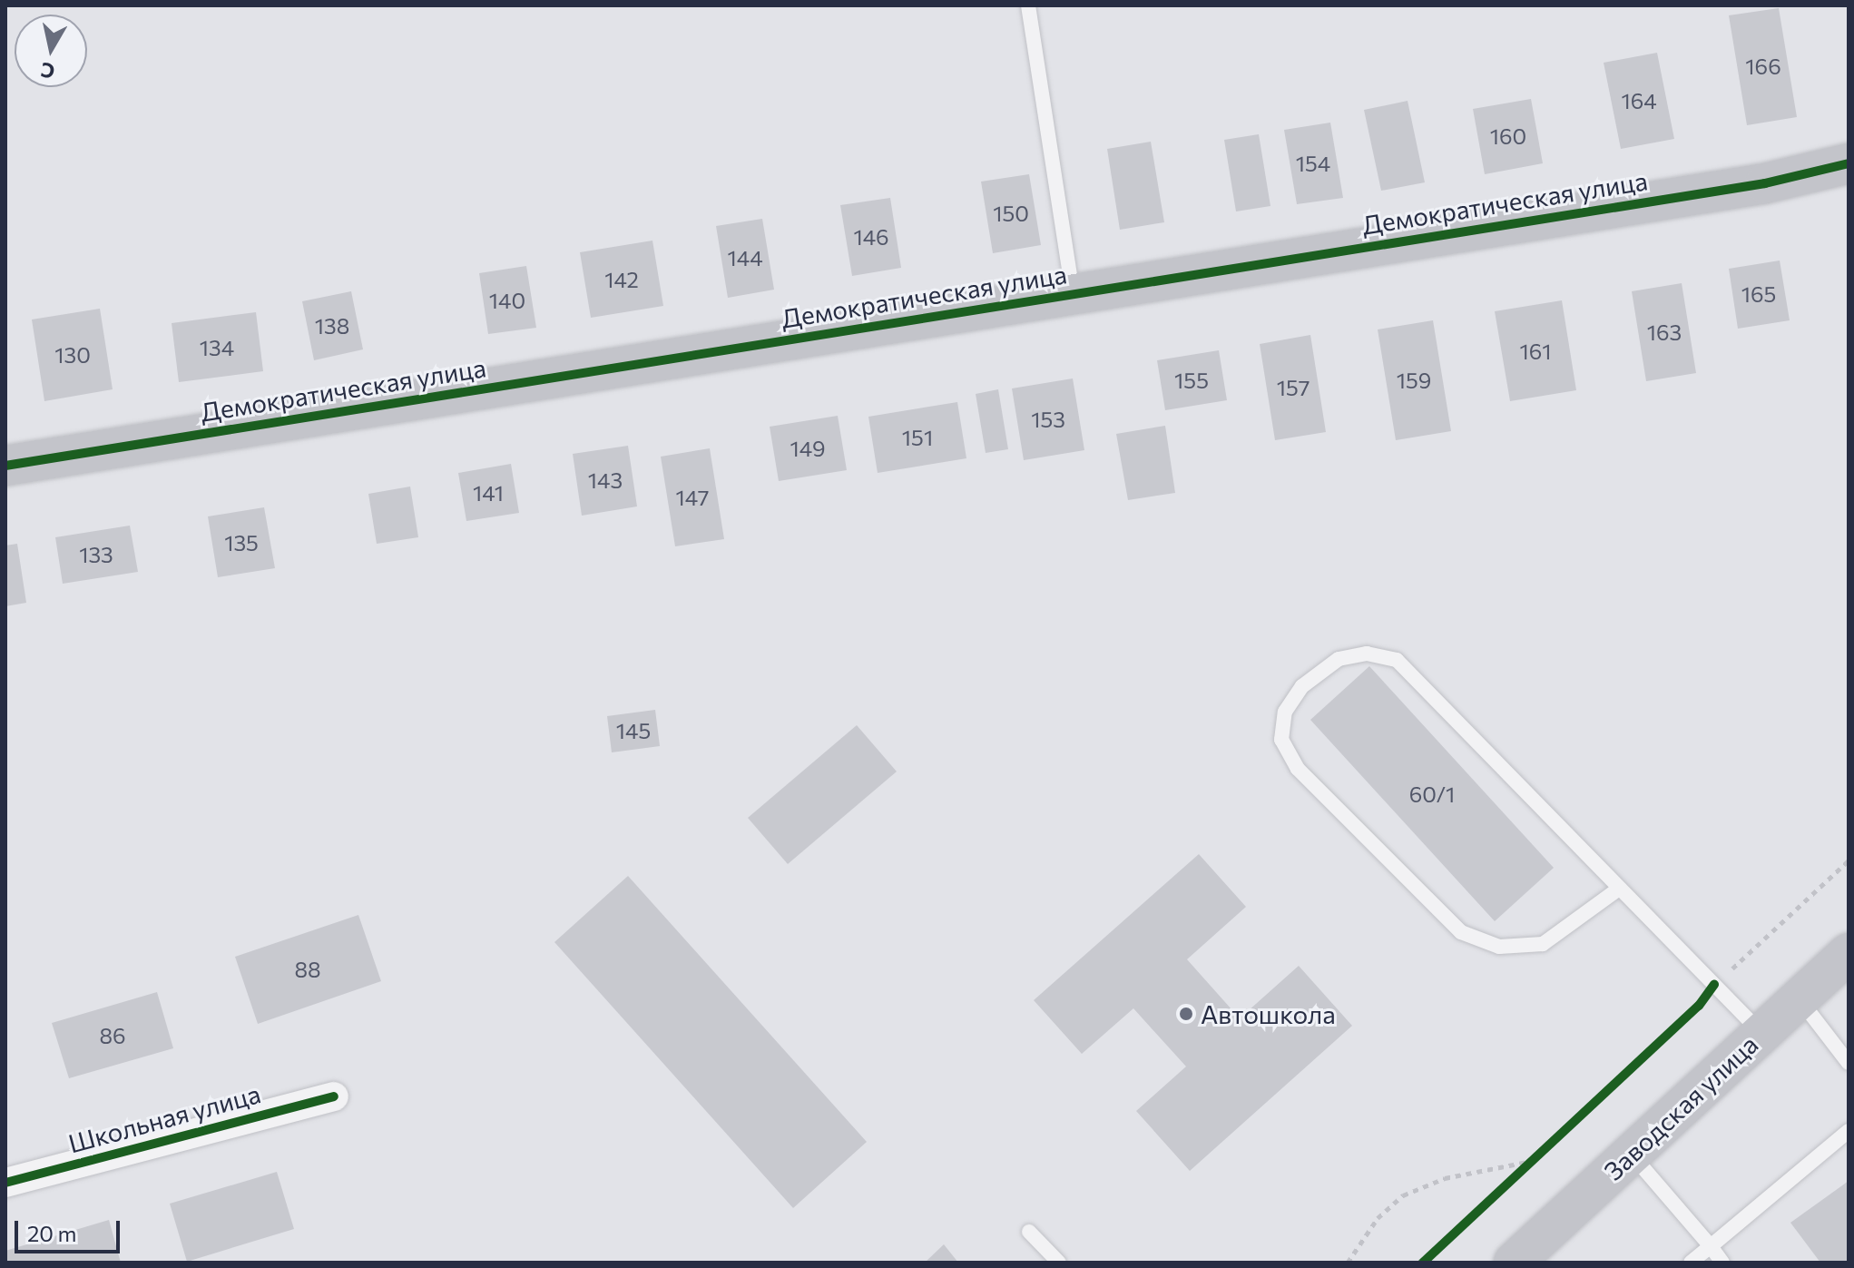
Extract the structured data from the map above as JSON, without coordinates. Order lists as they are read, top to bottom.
{
  "streets": {
    "street": ["Демократическая улица", "Заводская улица", "Школьная улица"]
  },
  "places": ["Автошкола"],
  "house_numbers": [
    "166",
    "164",
    "160",
    "154",
    "150",
    "146",
    "144",
    "142",
    "165",
    "140",
    "138",
    "163",
    "134",
    "161",
    "130",
    "155",
    "159",
    "157",
    "153",
    "151",
    "149",
    "143",
    "141",
    "147",
    "135",
    "133",
    "145",
    "60/1",
    "88",
    "86"
  ],
  "scale_bar": "20 m",
  "north": "bottom"
}
